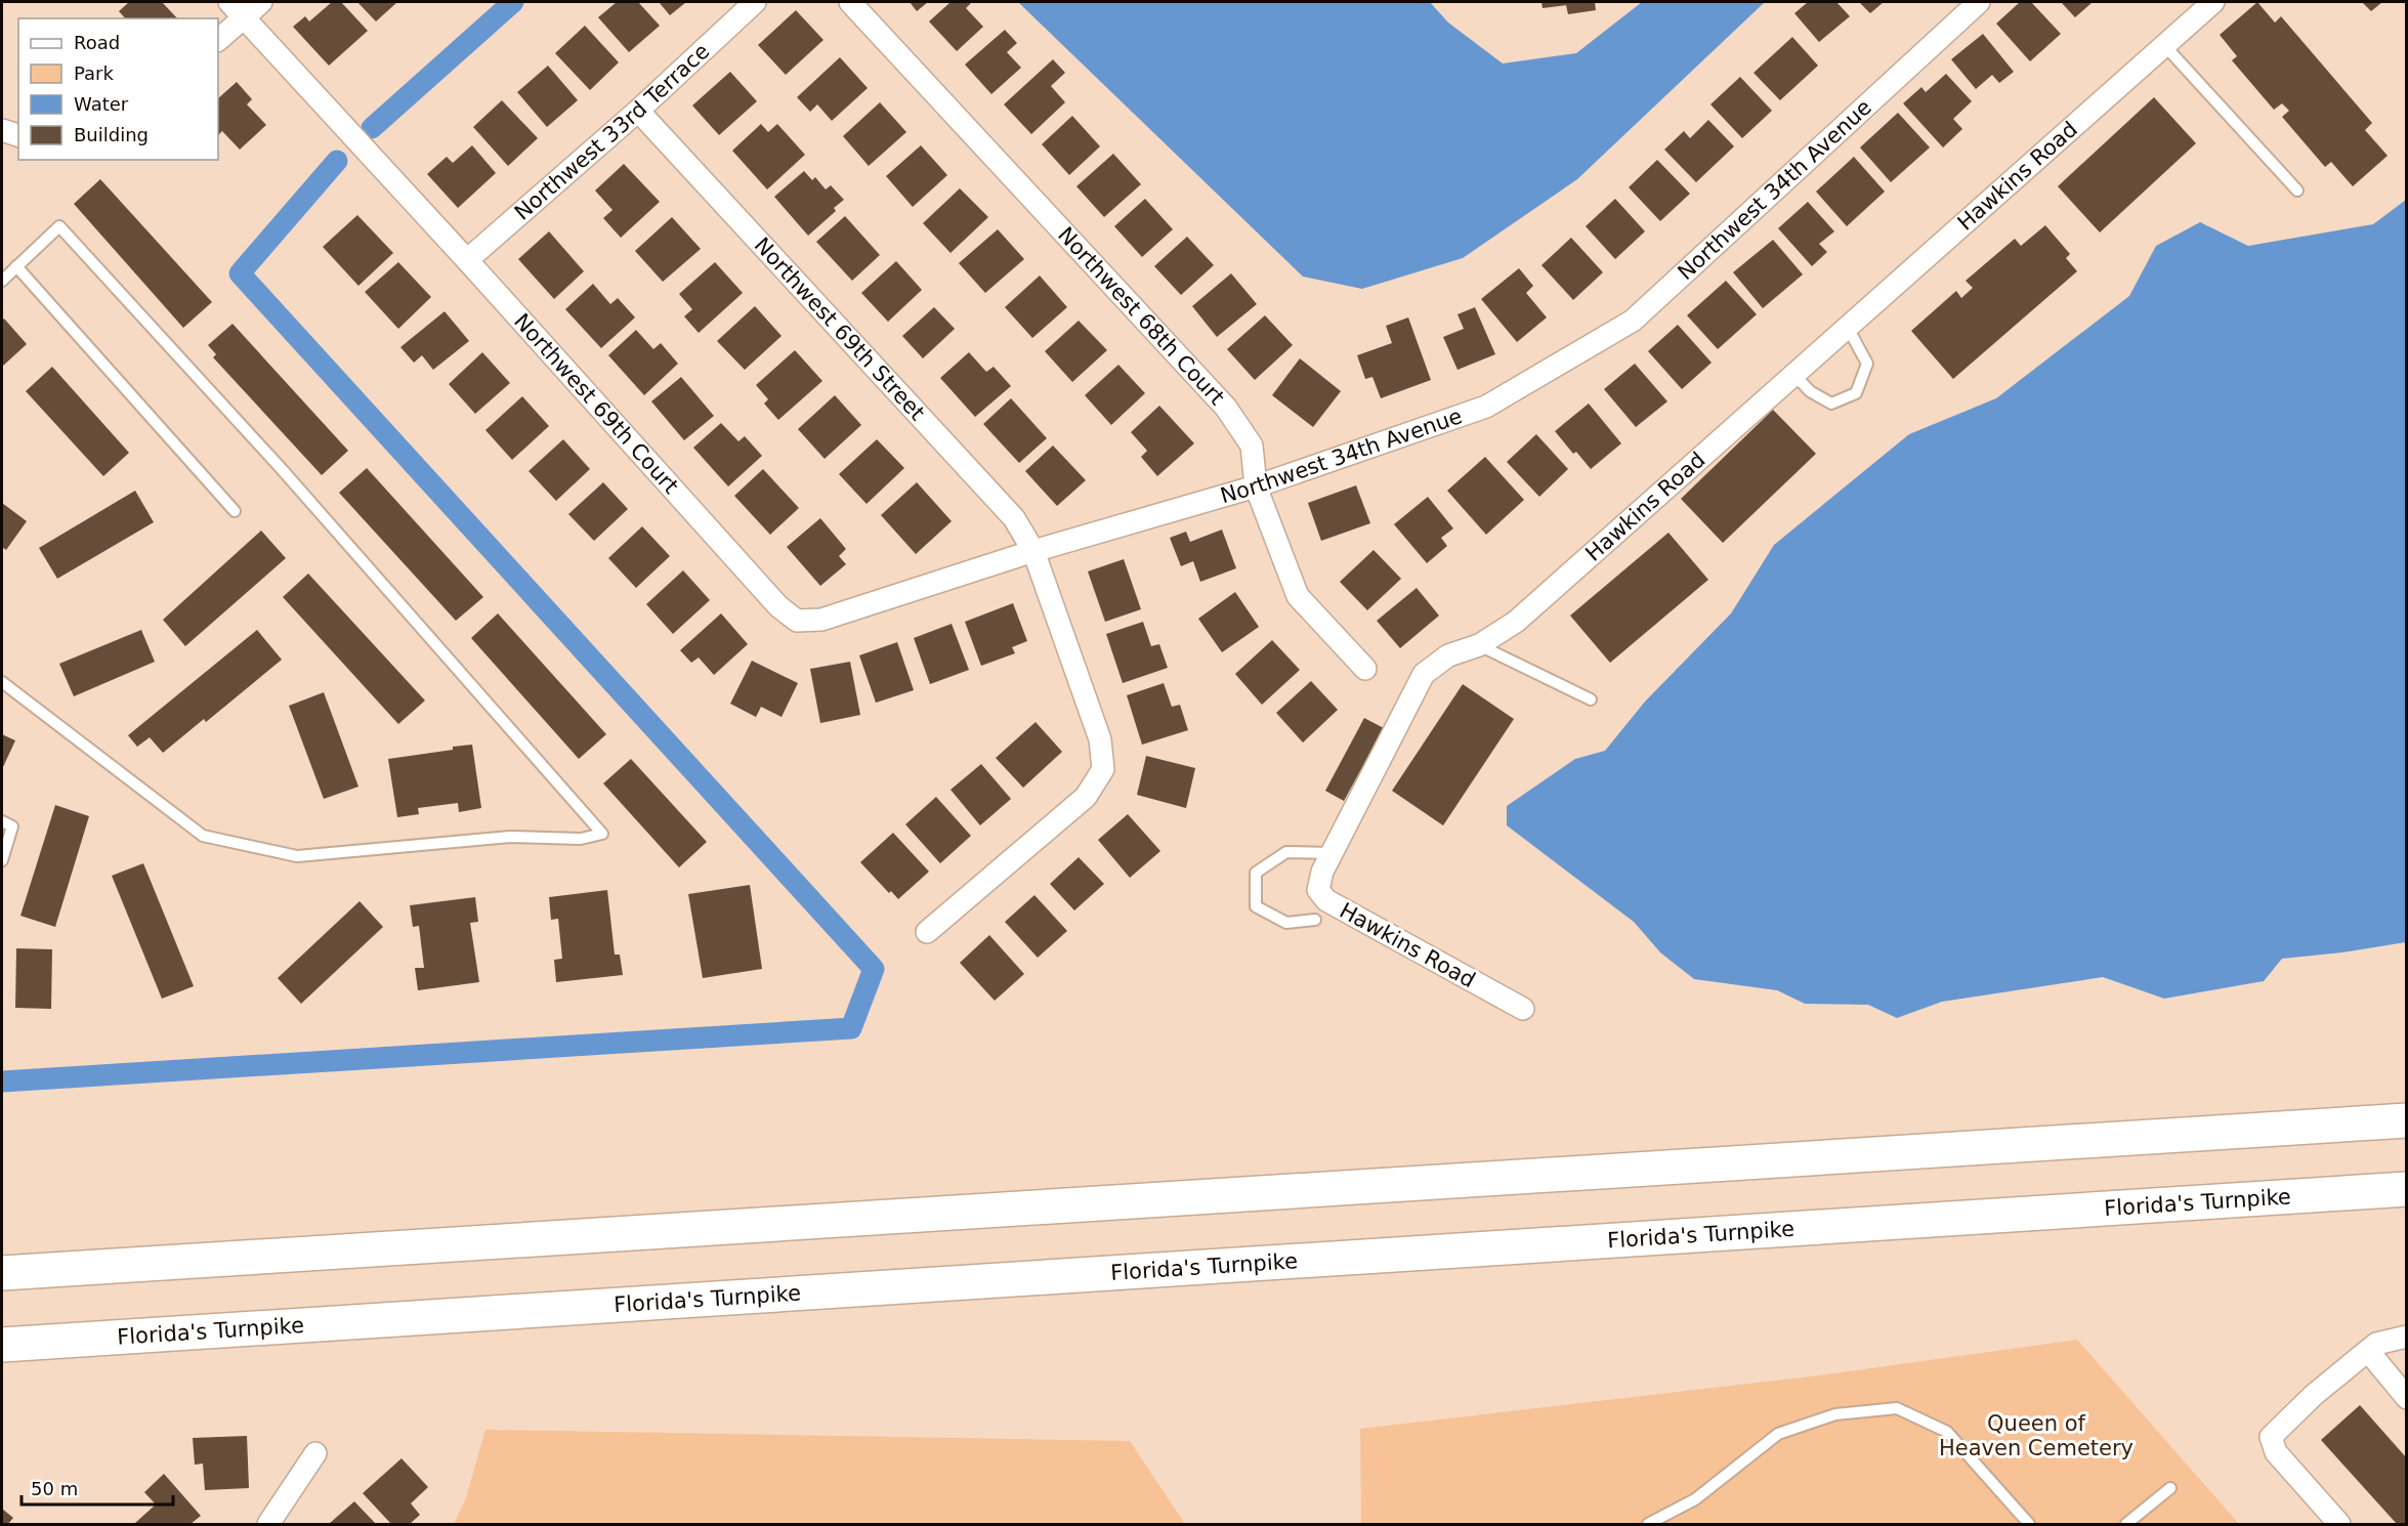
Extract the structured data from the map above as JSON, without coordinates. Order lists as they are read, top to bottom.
{
  "streets": {
    "highway": ["Florida's Turnpike"],
    "street": [
      "Northwest 33rd Terrace",
      "Hawkins Road",
      "Northwest 34th Avenue",
      "Northwest 68th Court",
      "Northwest 69th Street",
      "Northwest 69th Court"
    ]
  },
  "crossings": [
    ["Northwest 33rd Terrace", "Northwest 69th Street"],
    ["Northwest 33rd Terrace", "Northwest 69th Court"],
    ["Northwest 34th Avenue", "Northwest 68th Court"],
    ["Northwest 34th Avenue", "Northwest 69th Street"],
    ["Northwest 34th Avenue", "Northwest 69th Court"],
    ["Northwest 69th Street", "Northwest 69th Court"]
  ],
  "parks": ["Queen of Heaven Cemetery"],
  "legend": [
    "Road",
    "Park",
    "Water",
    "Building"
  ],
  "scale_bar": "50 m"
}
